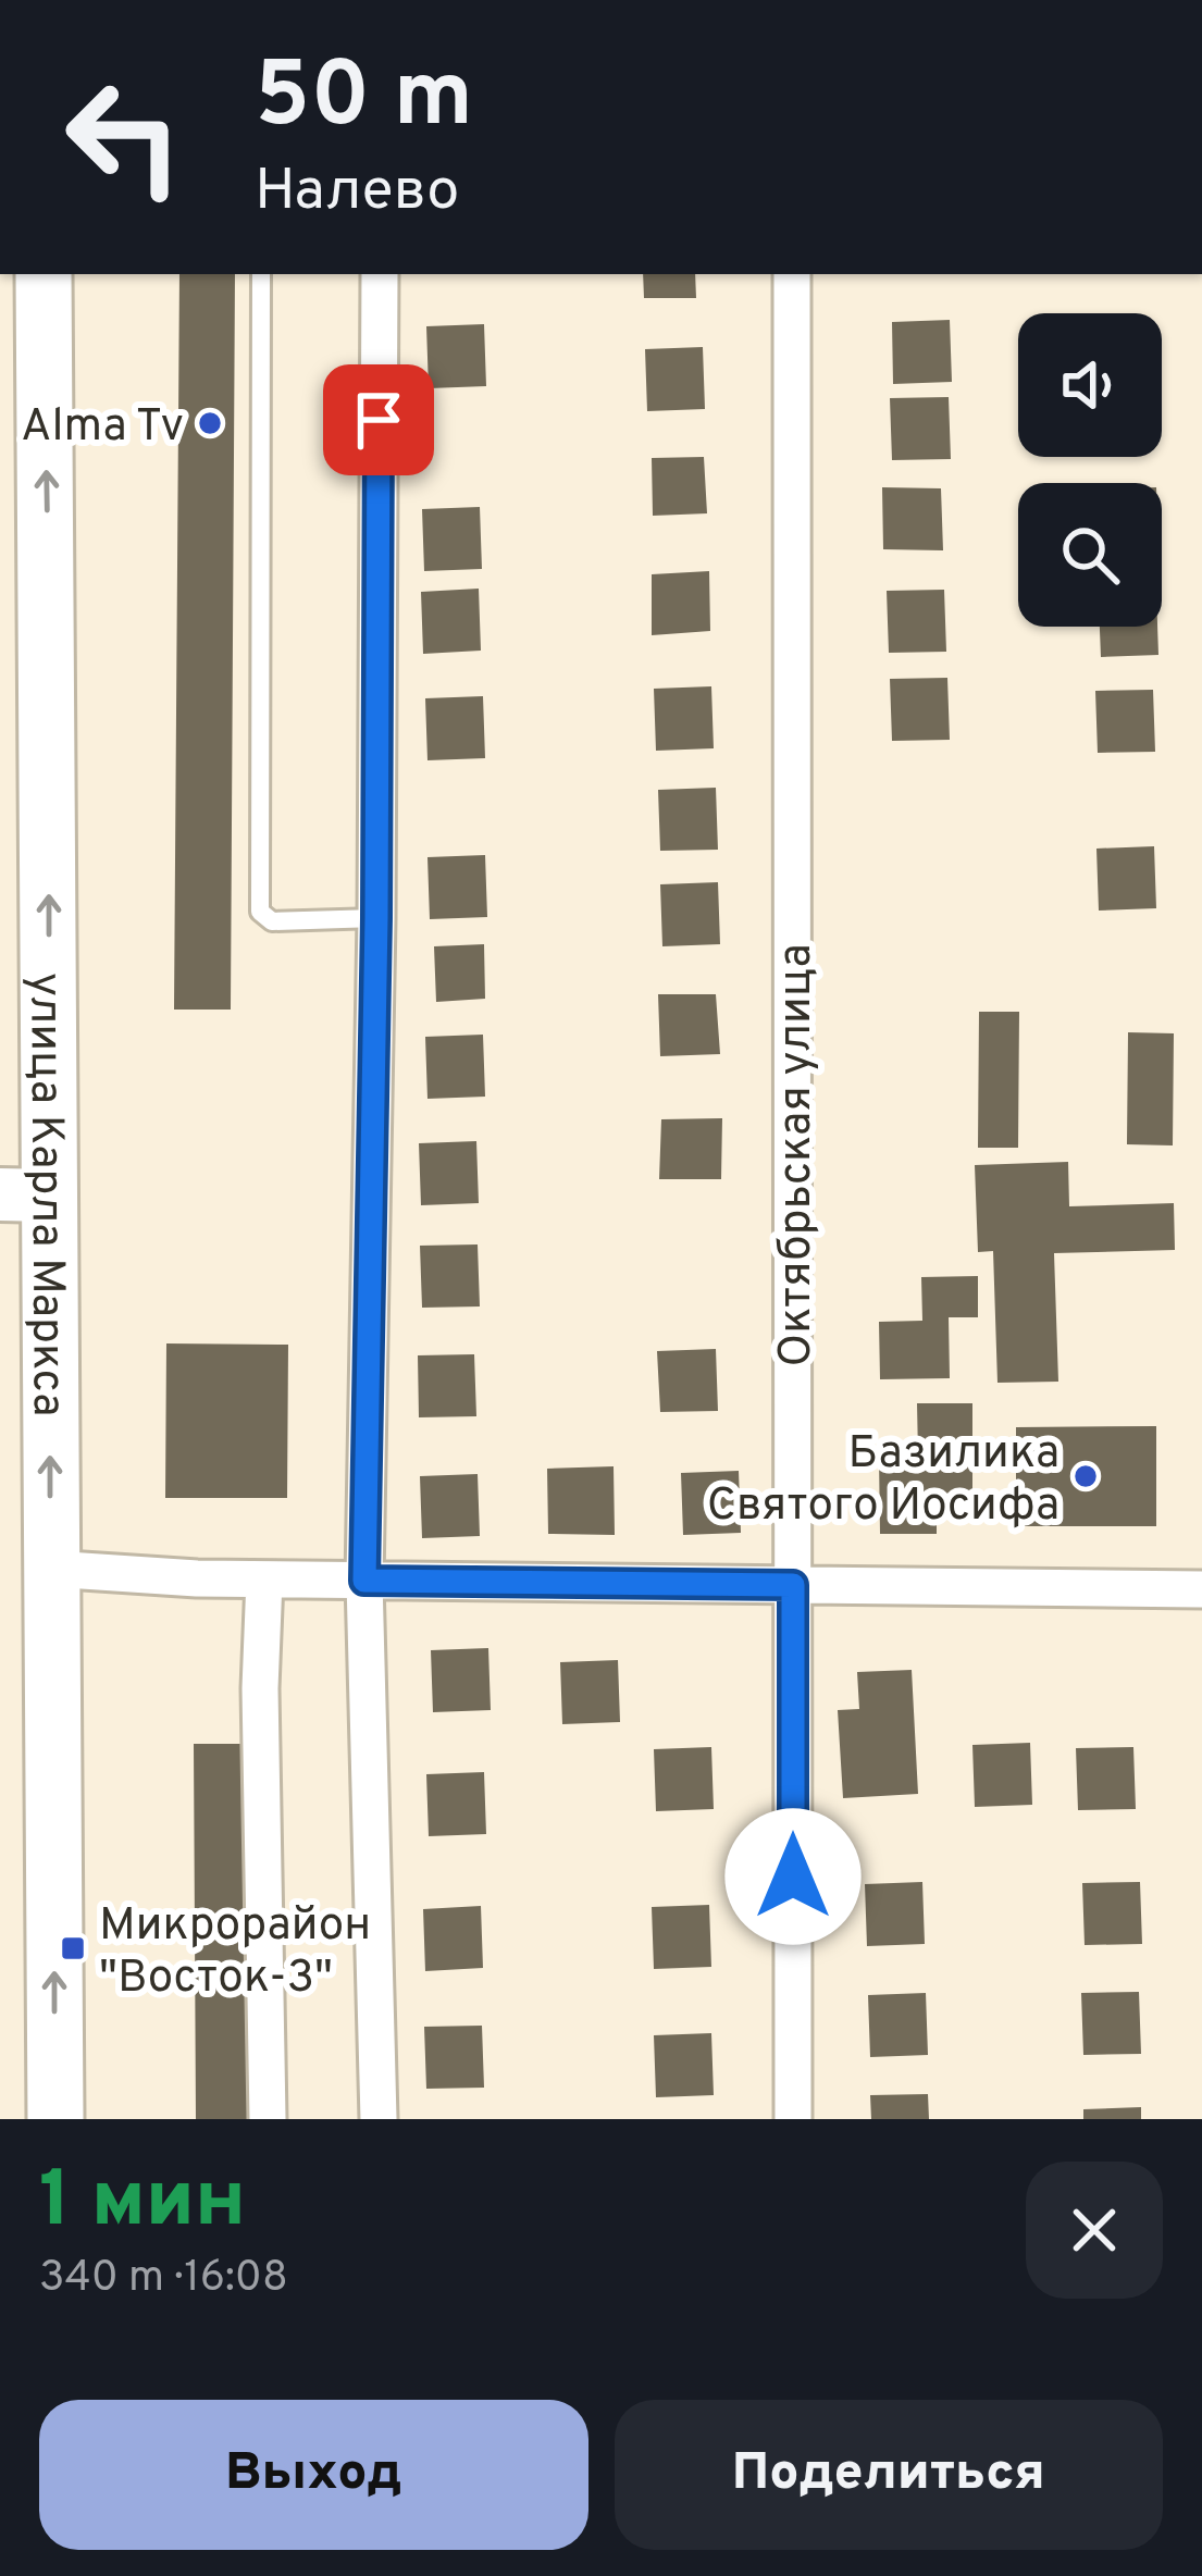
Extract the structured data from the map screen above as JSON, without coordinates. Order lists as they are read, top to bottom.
{
  "streets": {
    "main road": ["улица Карла Маркса"],
    "street": ["Октябрьская улица"]
  },
  "one_way": ["улица Карла Маркса"],
  "places": {
    "other": ["Alma Tv", "Базилика Святого Иосифа"],
    "transit": ["Микрорайон \"Восток-3\""]
  },
  "page": {
    "turn": ["50 m", "Налево"],
    "heading": ["1 мин", "340 m · 16:08"],
    "buttons": ["Выход", "Поделиться"]
  }
}
